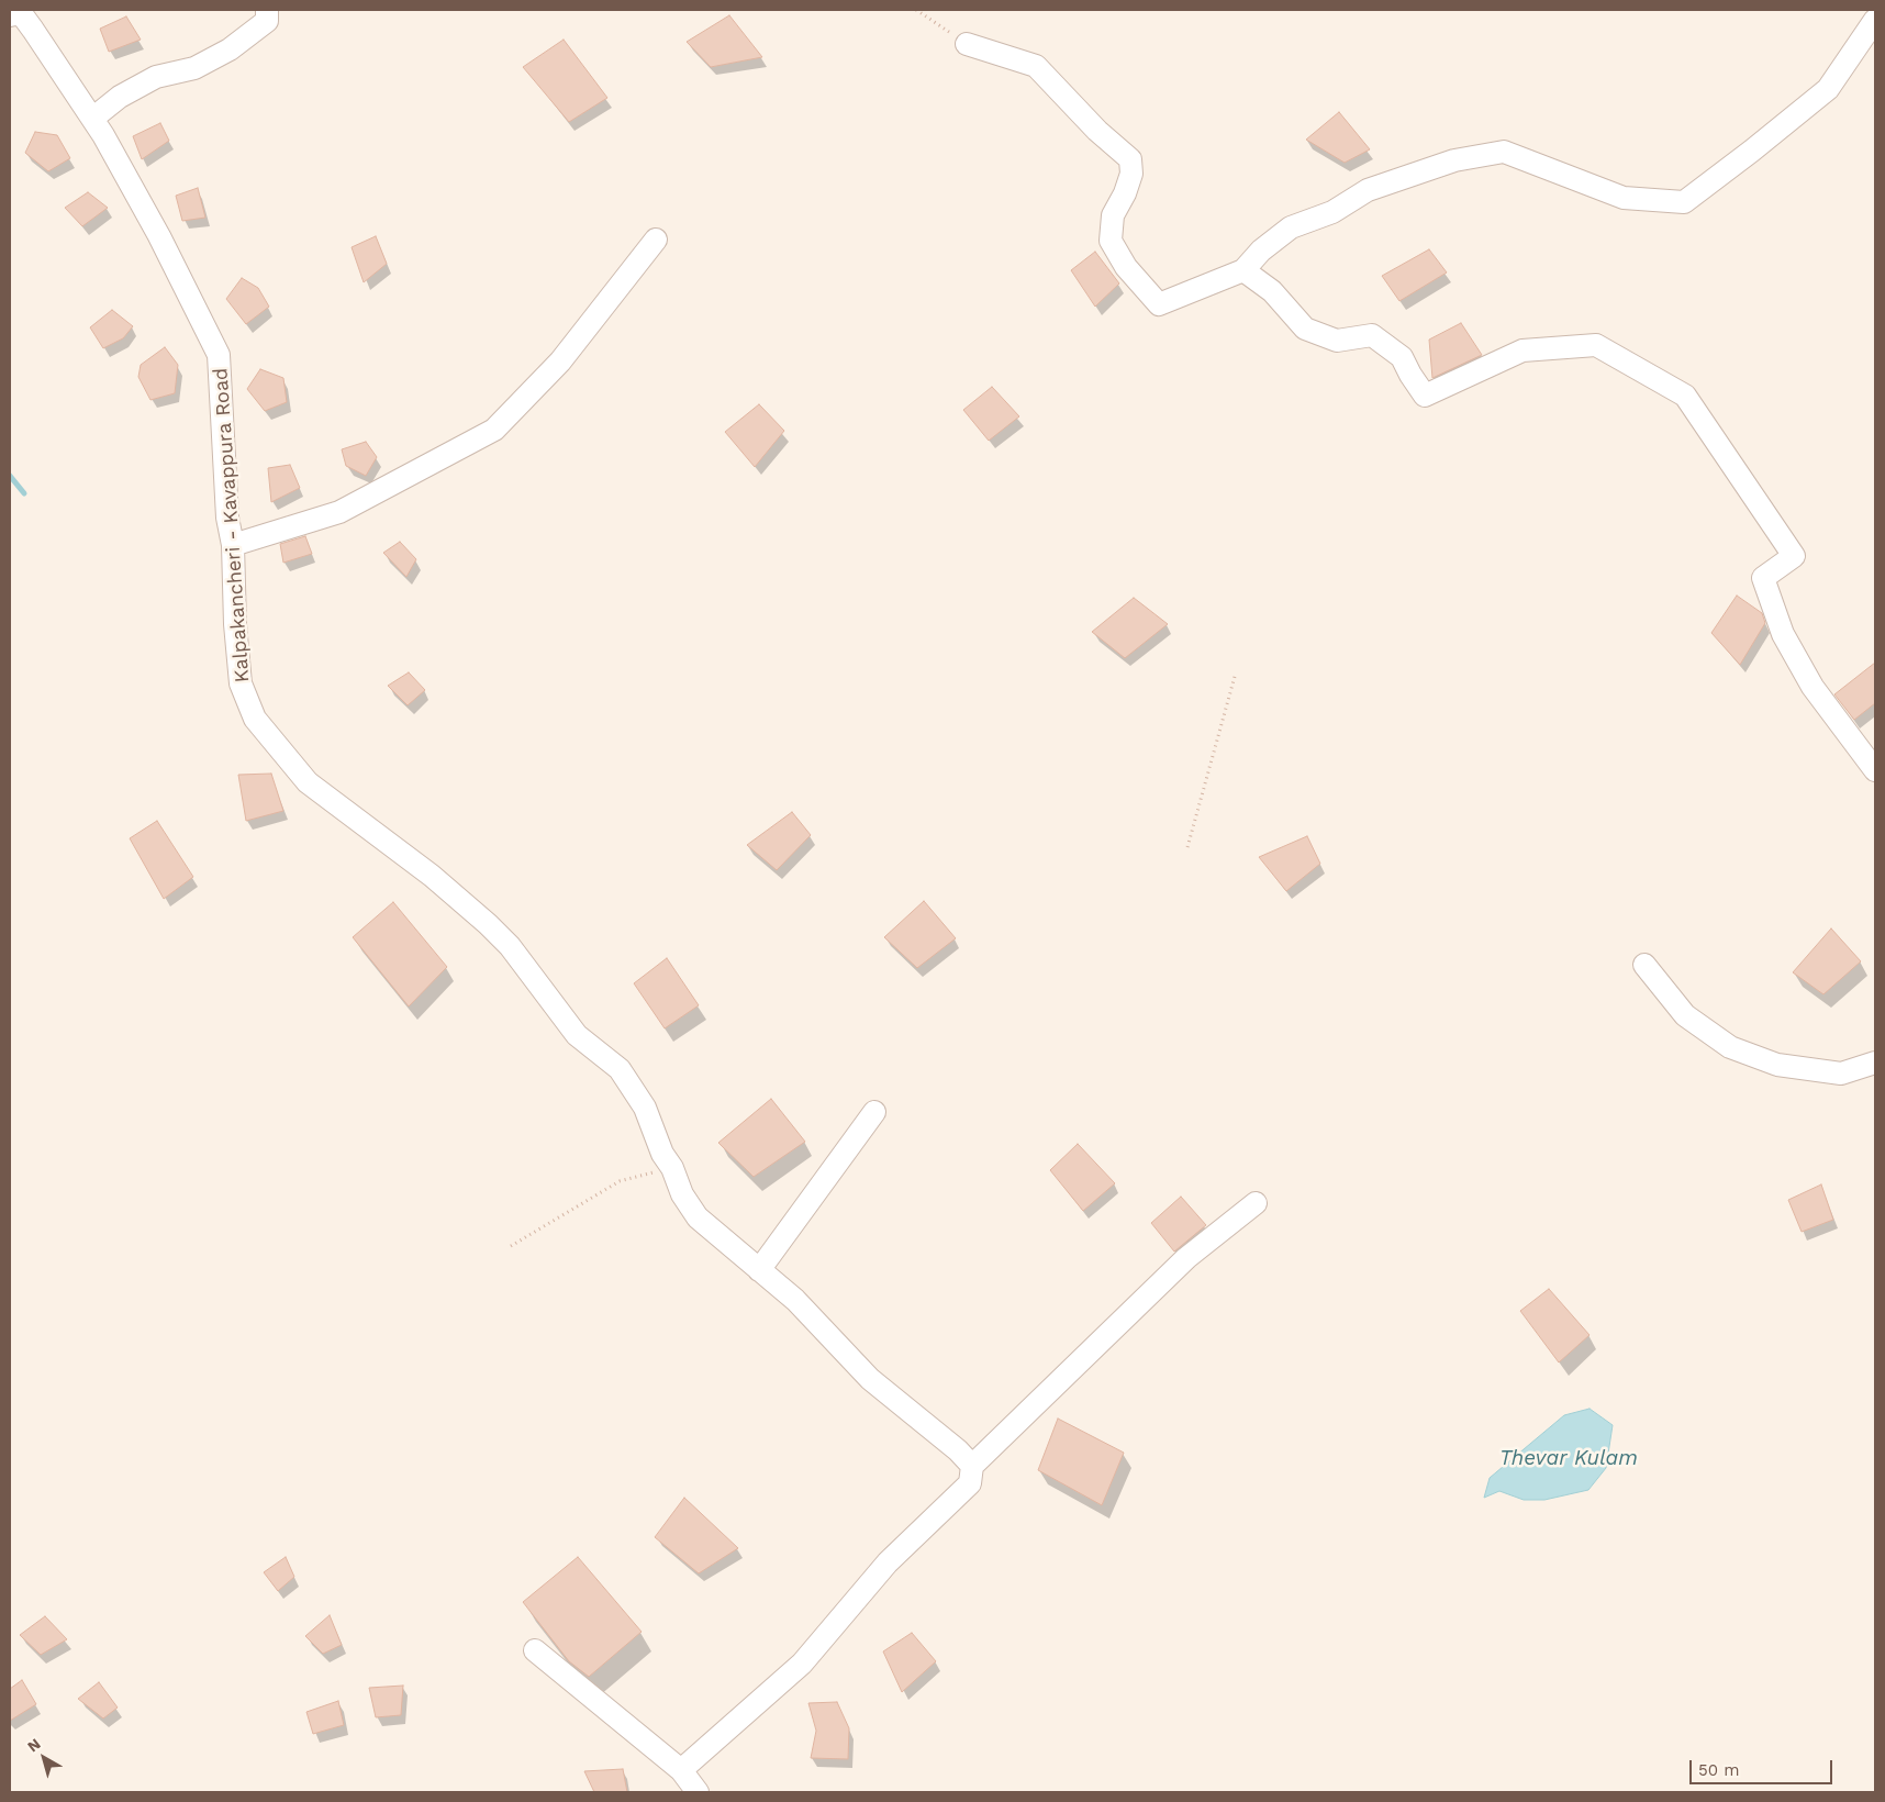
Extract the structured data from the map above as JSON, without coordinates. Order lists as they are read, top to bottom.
{
  "streets": {
    "street": ["Kalpakancheri - Kavappura Road"]
  },
  "water": ["Thevar Kulam"],
  "scale_bar": "50 m",
  "north": "top left"
}
